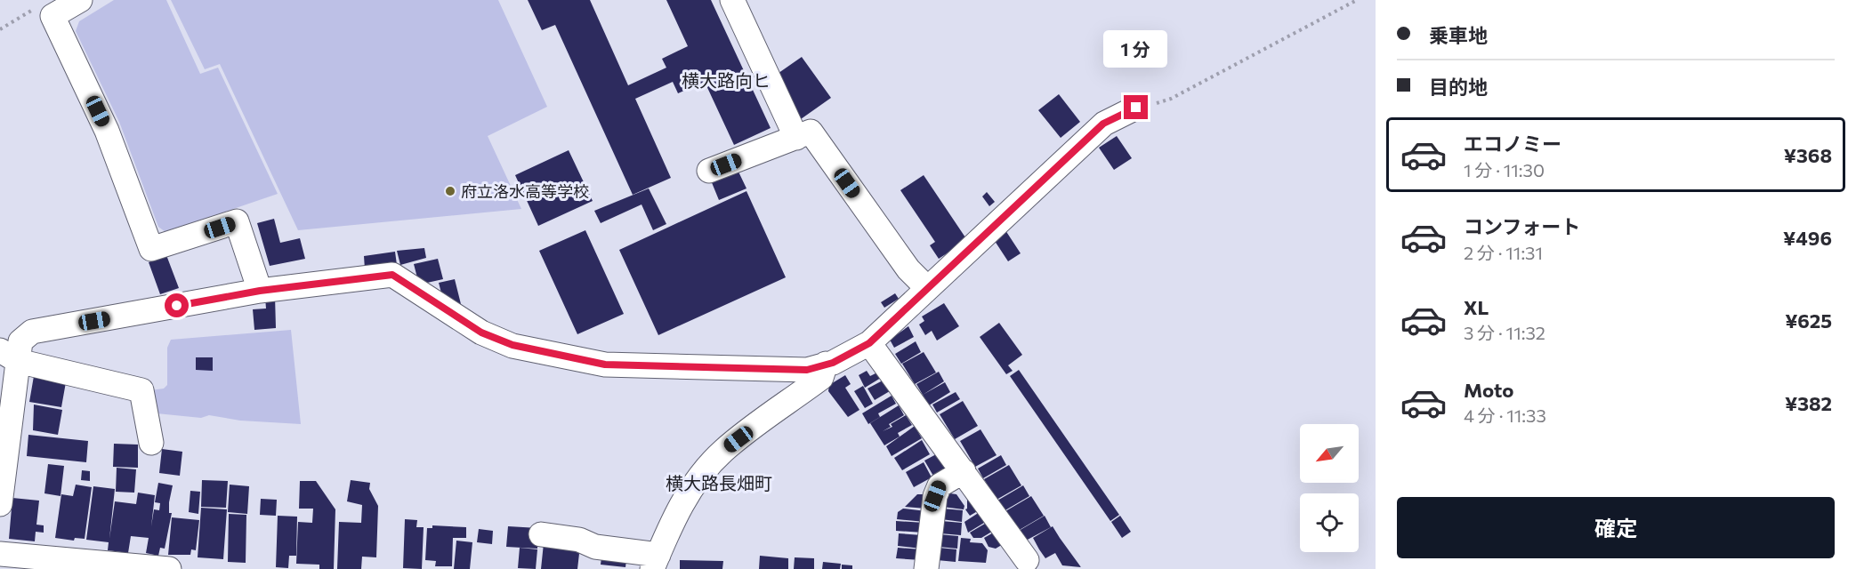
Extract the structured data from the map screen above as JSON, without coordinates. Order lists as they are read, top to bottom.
{
  "districts": ["横大路向ヒ", "横大路長畑町"],
  "places": ["府立洛水高等学校"],
  "north": "bottom left",
  "page": {
    "banner": ["乗車地", "目的地"],
    "bubble": "1 分",
    "list": [
      {
        "name": "エコノミー",
        "note": "1 分 · 11:30",
        "value": "¥368"
      },
      {
        "name": "コンフォート",
        "note": "2 分 · 11:31",
        "value": "¥496"
      },
      {
        "name": "XL",
        "note": "3 分 · 11:32",
        "value": "¥625"
      },
      {
        "name": "Moto",
        "note": "4 分 · 11:33",
        "value": "¥382"
      }
    ],
    "buttons": "確定"
  }
}
